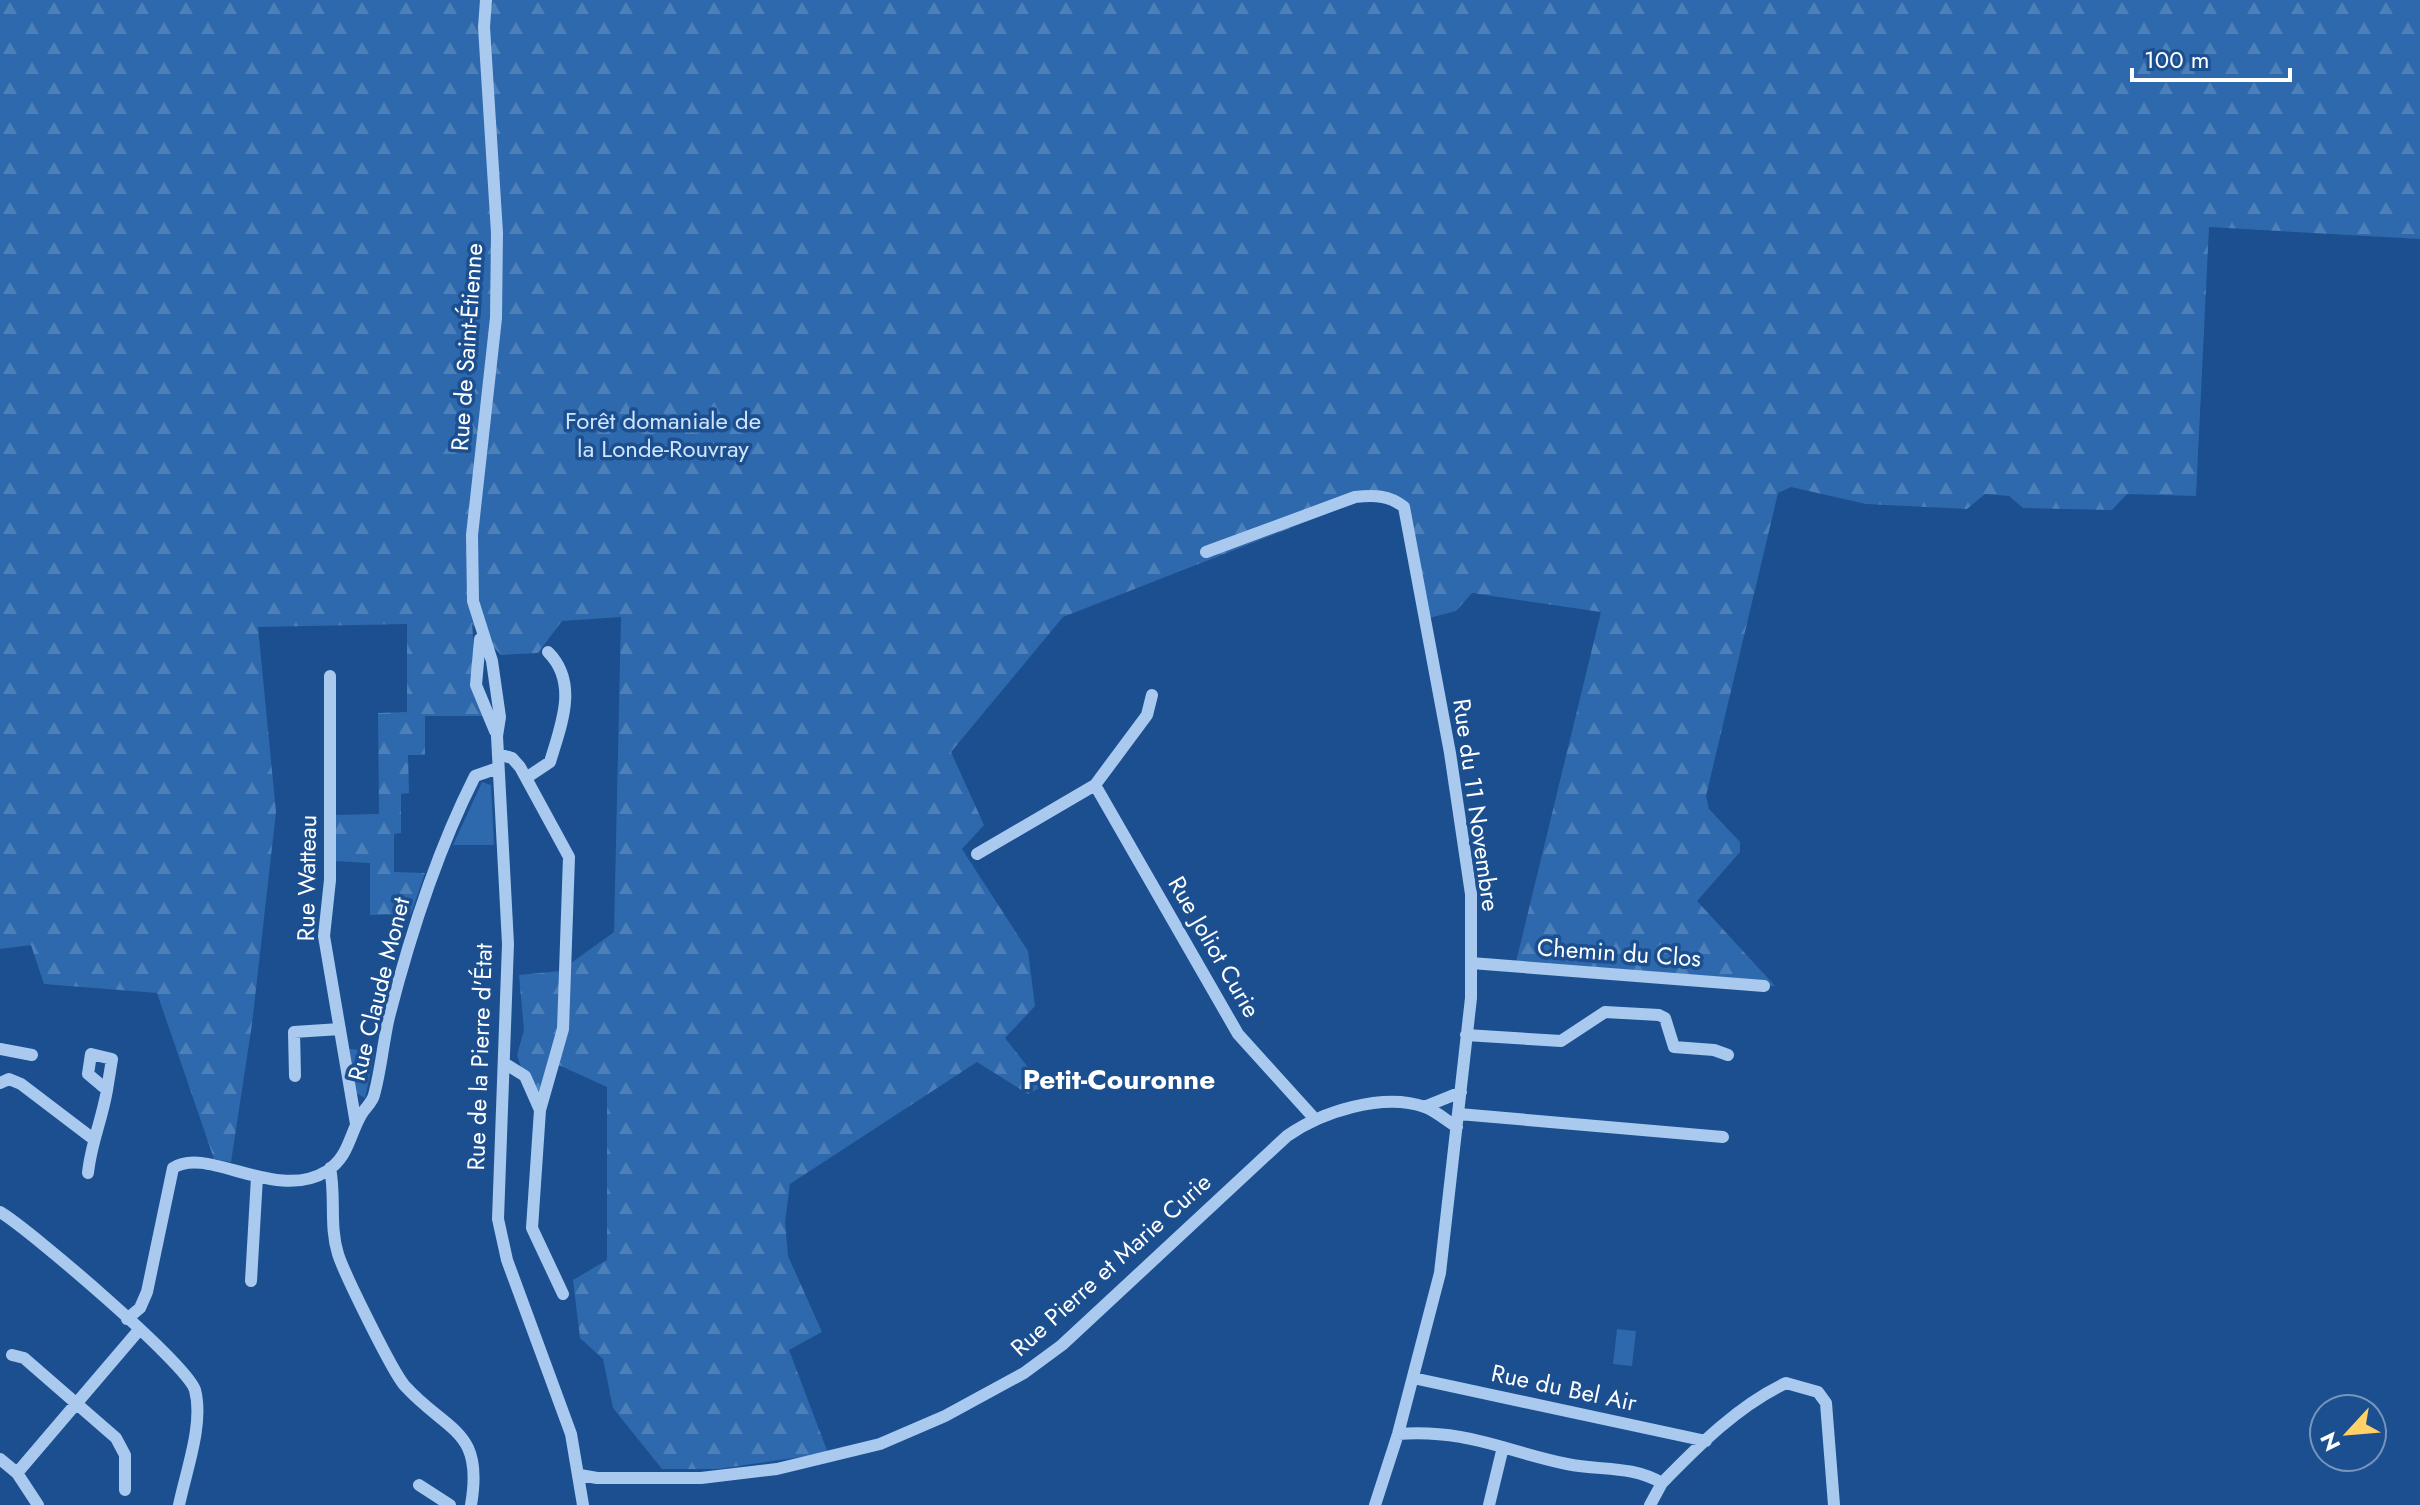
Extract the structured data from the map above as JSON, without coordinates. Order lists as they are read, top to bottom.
{
  "streets": {
    "street": [
      "Rue de Saint-Étienne",
      "Rue du 11 Novembre",
      "Rue Watteau",
      "Rue Joliot Curie",
      "Chemin du Clos",
      "Rue Claude Monet",
      "Rue de la Pierre d'État",
      "Rue Pierre et Marie Curie",
      "Rue du Bel Air"
    ]
  },
  "crossings": [
    ["Rue de Saint-Étienne", "Rue de la Pierre d'État"],
    ["Rue du 11 Novembre", "Chemin du Clos"],
    ["Rue du 11 Novembre", "Rue Pierre et Marie Curie"],
    ["Rue du 11 Novembre", "Rue du Bel Air"],
    ["Rue Watteau", "Rue Claude Monet"],
    ["Rue Joliot Curie", "Rue Pierre et Marie Curie"],
    ["Rue Claude Monet", "Rue de la Pierre d'État"],
    ["Rue de la Pierre d'État", "Rue Pierre et Marie Curie"]
  ],
  "districts": ["Petit-Couronne"],
  "parks": ["Forêt domaniale de la Londe-Rouvray"],
  "scale_bar": "100 m",
  "north": "bottom left"
}
